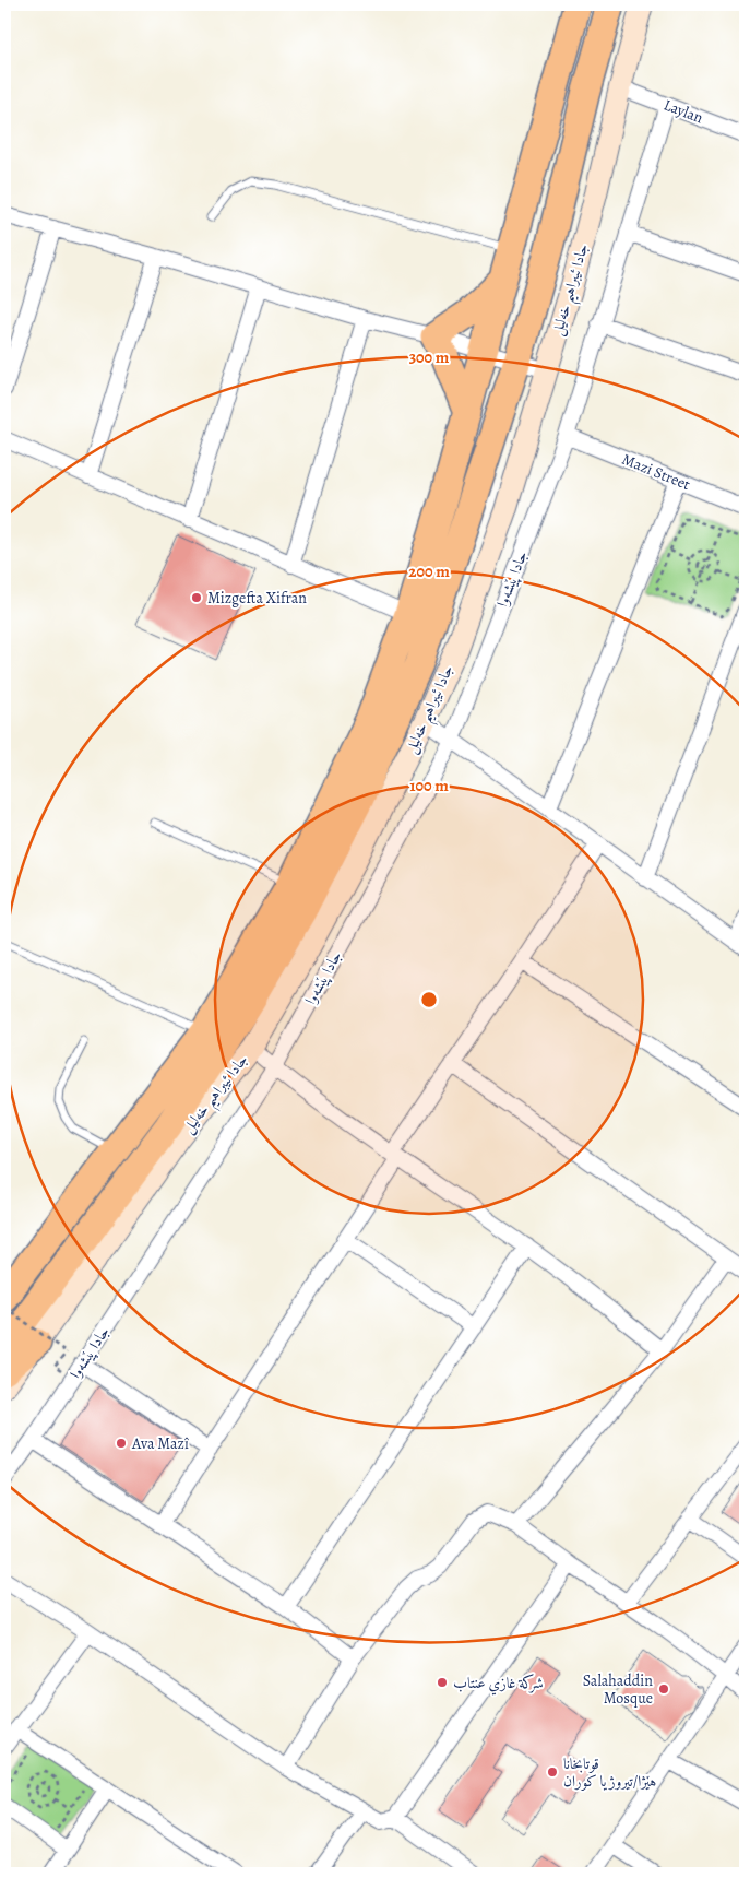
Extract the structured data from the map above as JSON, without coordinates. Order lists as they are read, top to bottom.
{
  "streets": {
    "highway": ["جادا ئیبراهیم خەلیل"],
    "street": ["Laylan", "Mazi Street", "جادا پێشەوا"]
  },
  "crossings": [
    ["Laylan", "جادا ئیبراهیم خەلیل"],
    ["Laylan", "جادا پێشەوا"],
    ["Mazi Street", "جادا پێشەوا"]
  ],
  "places": [
    "Mizgefta Xifran",
    "Ava Mazî",
    "شركة غازي عنتاب",
    "Salahaddin Mosque",
    "قوتابخانا هێژا/تيروژ يا كوران"
  ],
  "rings": ["300 m", "200 m", "100 m"]
}
